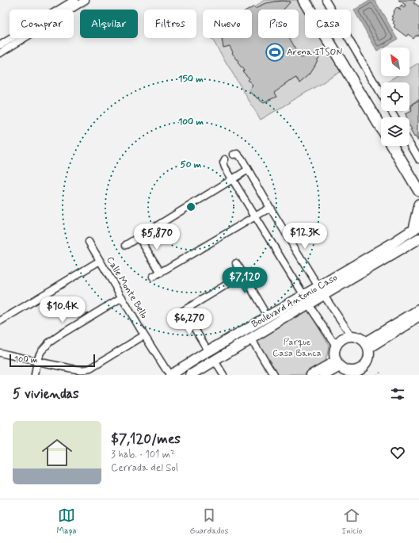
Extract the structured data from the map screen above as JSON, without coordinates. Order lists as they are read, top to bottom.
{
  "streets": {
    "main road": ["Boulevard Antonio Caso"],
    "street": ["Calle Monte Bello"]
  },
  "crossings": [
    ["Calle Monte Bello", "Boulevard Antonio Caso"]
  ],
  "parks": ["Parque Casa Banca"],
  "places": {
    "sports": ["Arena ITSON"]
  },
  "scale_bar": "100 m",
  "north": "top left",
  "page": {
    "chip": [
      "Comprar",
      "Alquilar",
      "Filtros",
      "Nuevo",
      "Piso",
      "Casa"
    ],
    "price": [
      "$12.3K",
      "$5,870",
      "$7,120",
      "$10.4K",
      "$6,270"
    ],
    "scale": "100 m",
    "heading": "5 viviendas",
    "list": [
      {
        "name": "$7,120/mes",
        "note": "3 hab. · 101 m² · Cerrada del Sol"
      }
    ],
    "tabs": ["Mapa", "Guardados", "Inicio"]
  },
  "rings": ["150 m", "100 m", "50 m"]
}
